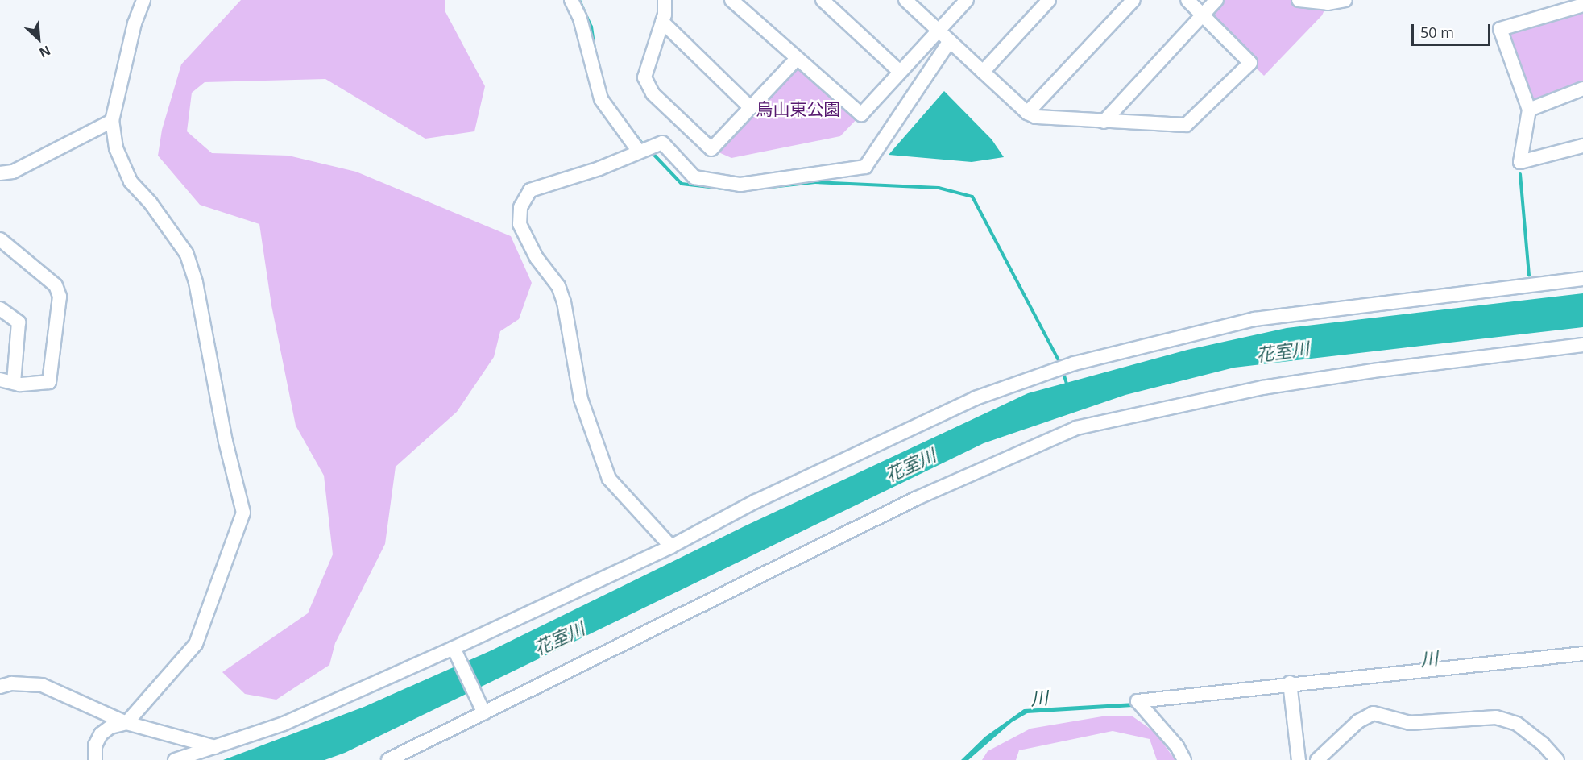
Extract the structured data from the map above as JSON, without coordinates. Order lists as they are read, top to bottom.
{
  "water": ["花室川", "川"],
  "parks": ["烏山東公園"],
  "scale_bar": "50 m",
  "north": "bottom right"
}
